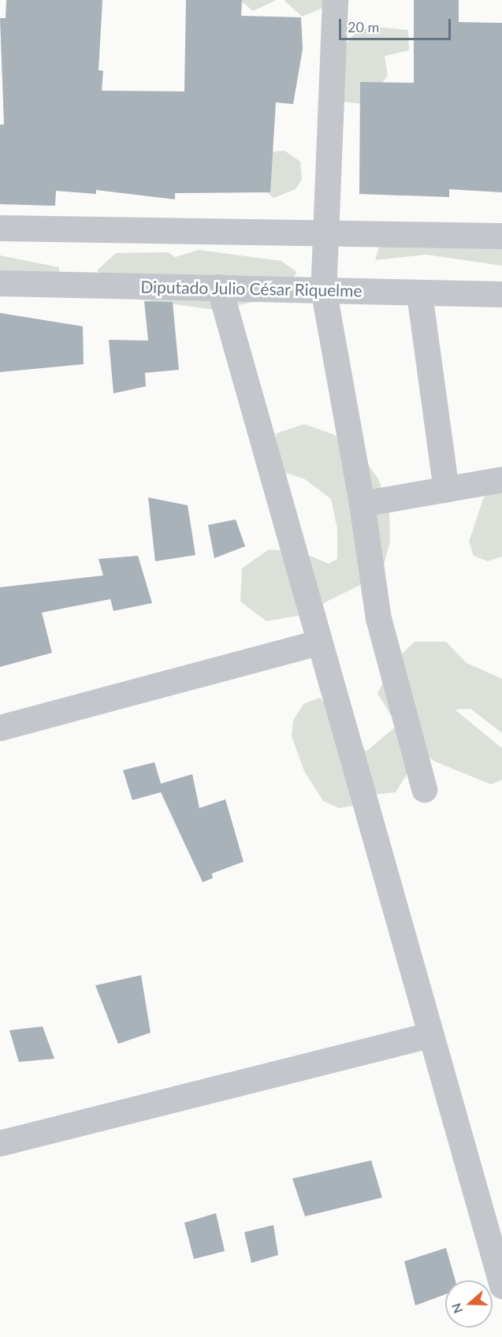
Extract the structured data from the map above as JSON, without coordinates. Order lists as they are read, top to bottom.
{
  "streets": {
    "street": ["Diputado Julio César Riquelme"]
  },
  "scale_bar": "20 m",
  "north": "left"
}
